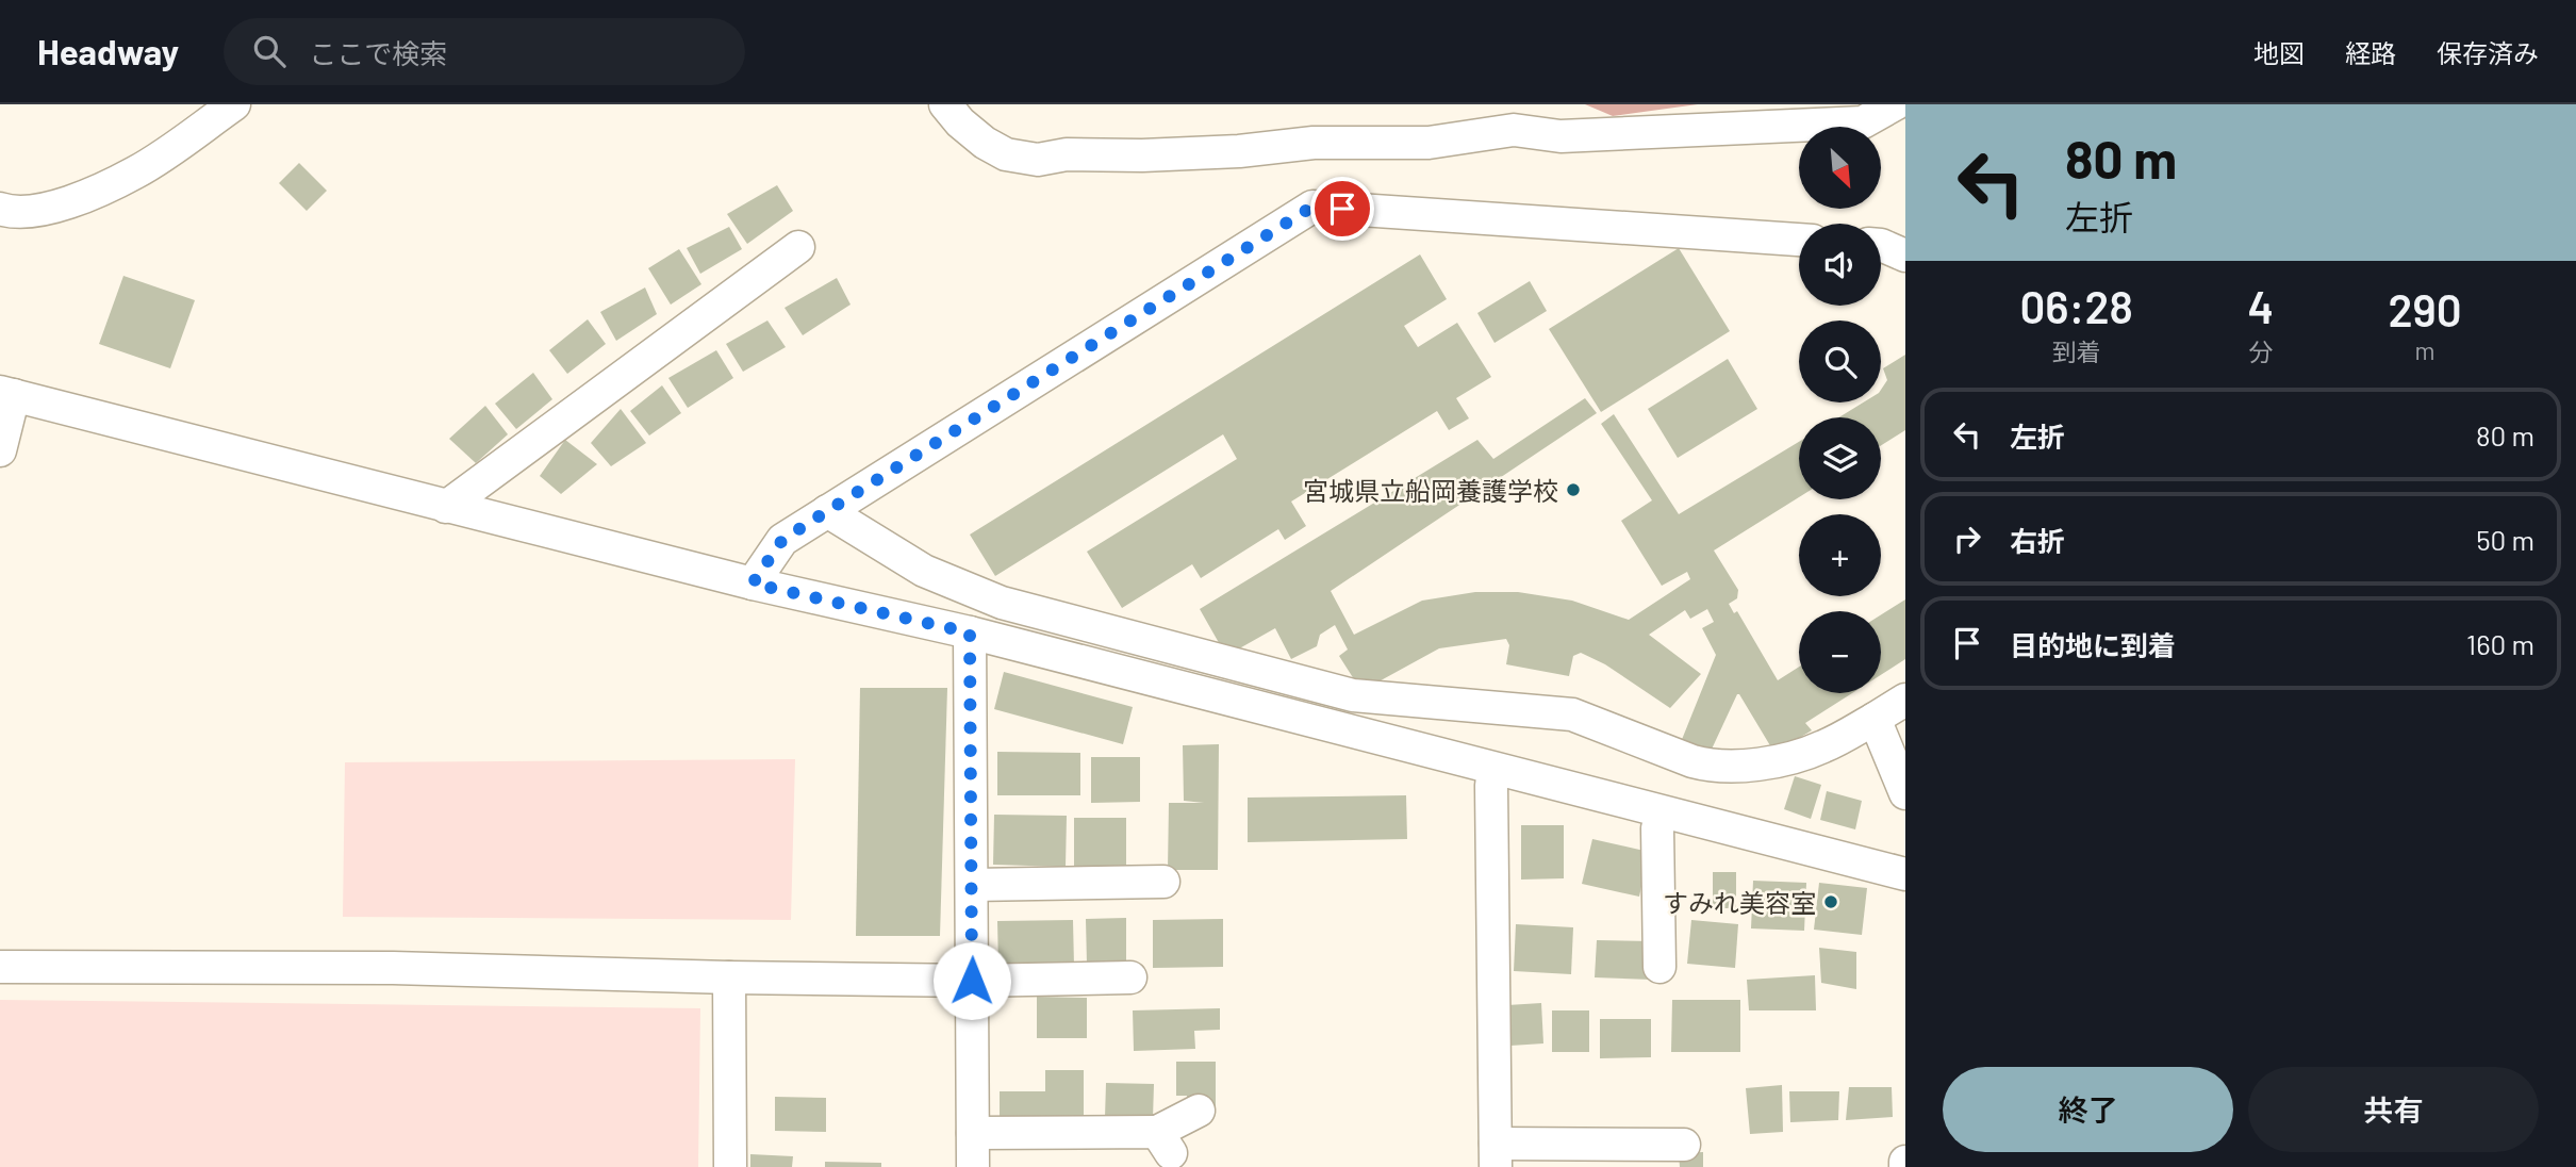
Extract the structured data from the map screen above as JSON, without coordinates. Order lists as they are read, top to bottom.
{
  "places": ["宮城県立船岡養護学校", "すみれ美容室"],
  "north": "bottom right",
  "page": {
    "header": "Headway",
    "search": "ここで検索",
    "nav": ["地図", "経路", "保存済み"],
    "turn": ["80 m", "左折"],
    "map_buttons": ["+", "−"],
    "eta": [
      "06:28",
      "到着",
      "4",
      "分",
      "290",
      "m"
    ],
    "list": [
      {
        "name": "左折",
        "value": "80 m"
      },
      {
        "name": "右折",
        "value": "50 m"
      },
      {
        "name": "目的地に到着",
        "value": "160 m"
      }
    ],
    "buttons": ["終了", "共有"]
  }
}
